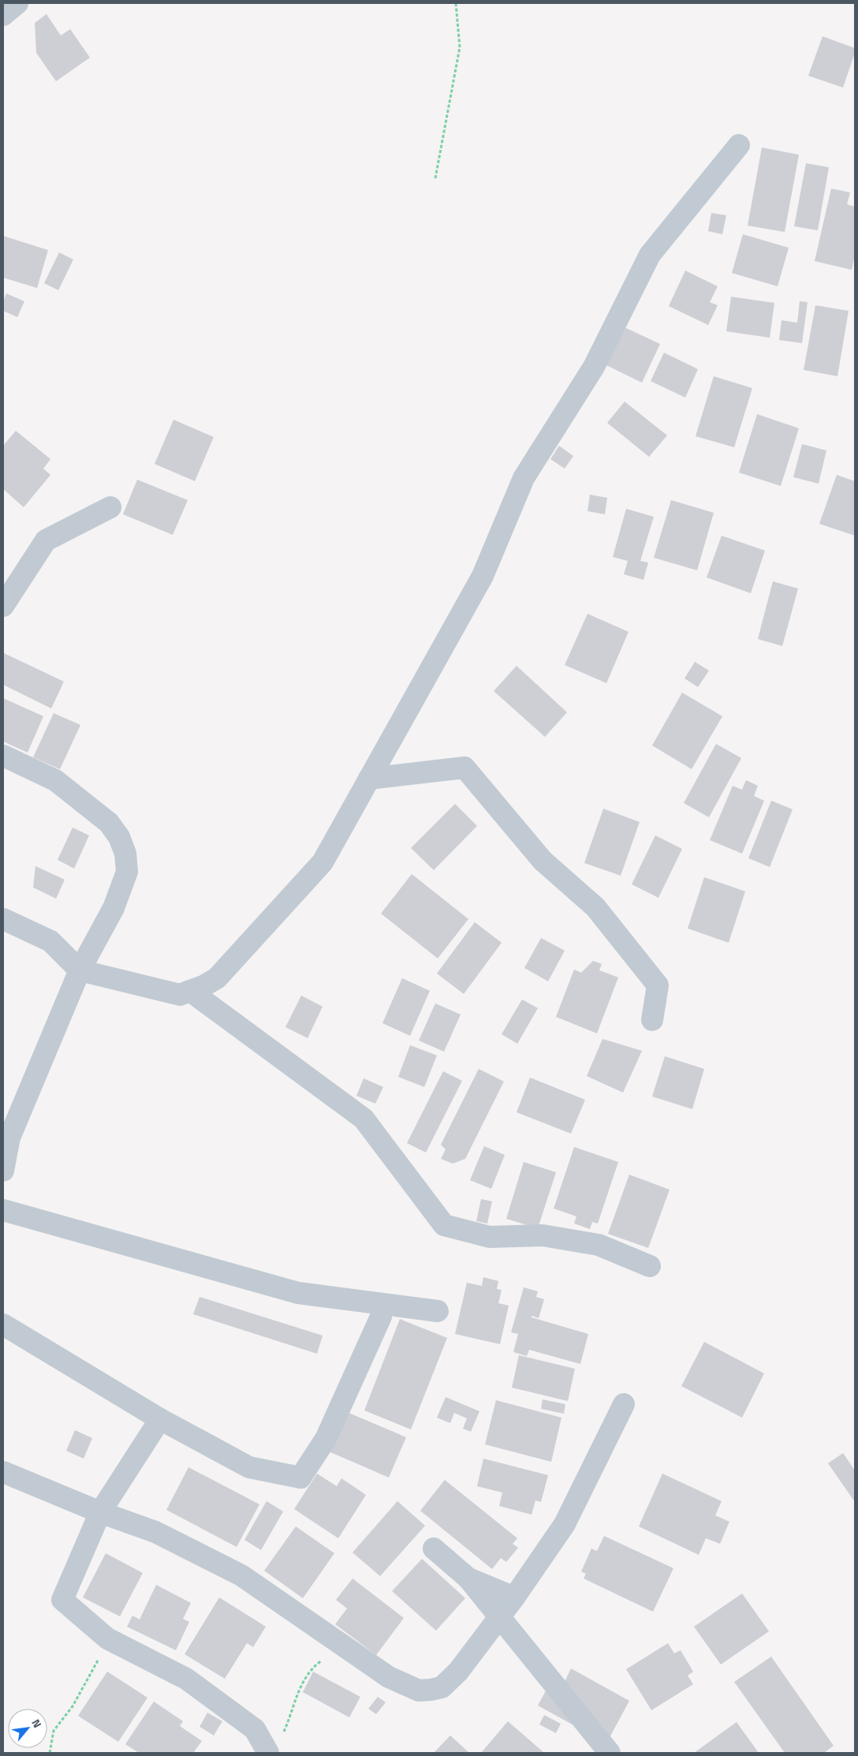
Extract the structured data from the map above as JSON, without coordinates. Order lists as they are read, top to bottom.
{
  "north": "top right"
}
